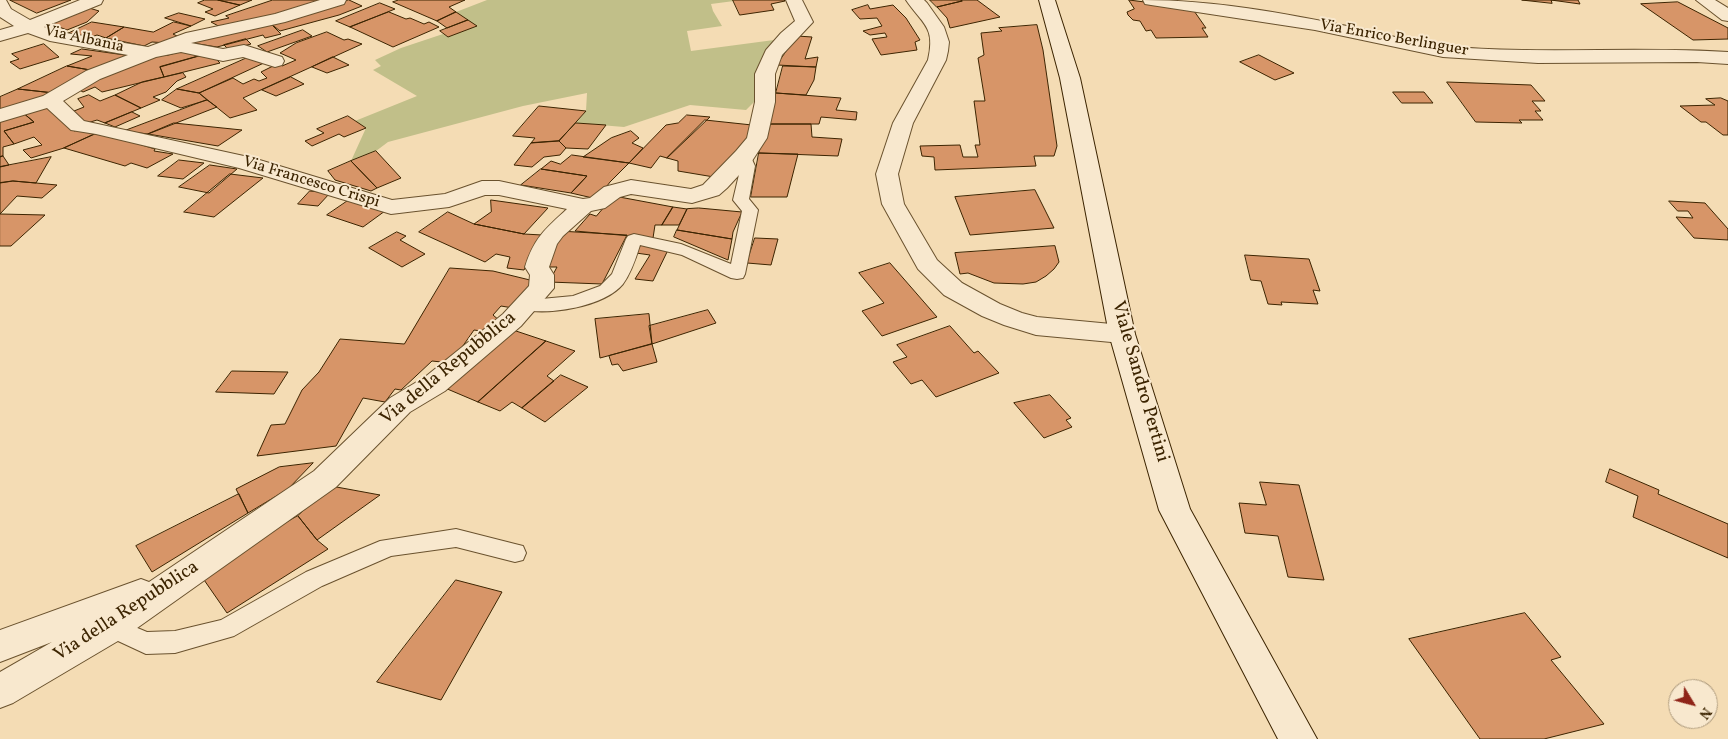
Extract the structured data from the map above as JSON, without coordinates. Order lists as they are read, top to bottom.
{
  "streets": {
    "street": [
      "Via Enrico Berlinguer",
      "Via Albania",
      "Via Francesco Crispi",
      "Via della Repubblica",
      "Viale Sandro Pertini"
    ]
  },
  "crossings": [
    ["Via Francesco Crispi", "Via della Repubblica"]
  ],
  "north": "bottom right"
}
